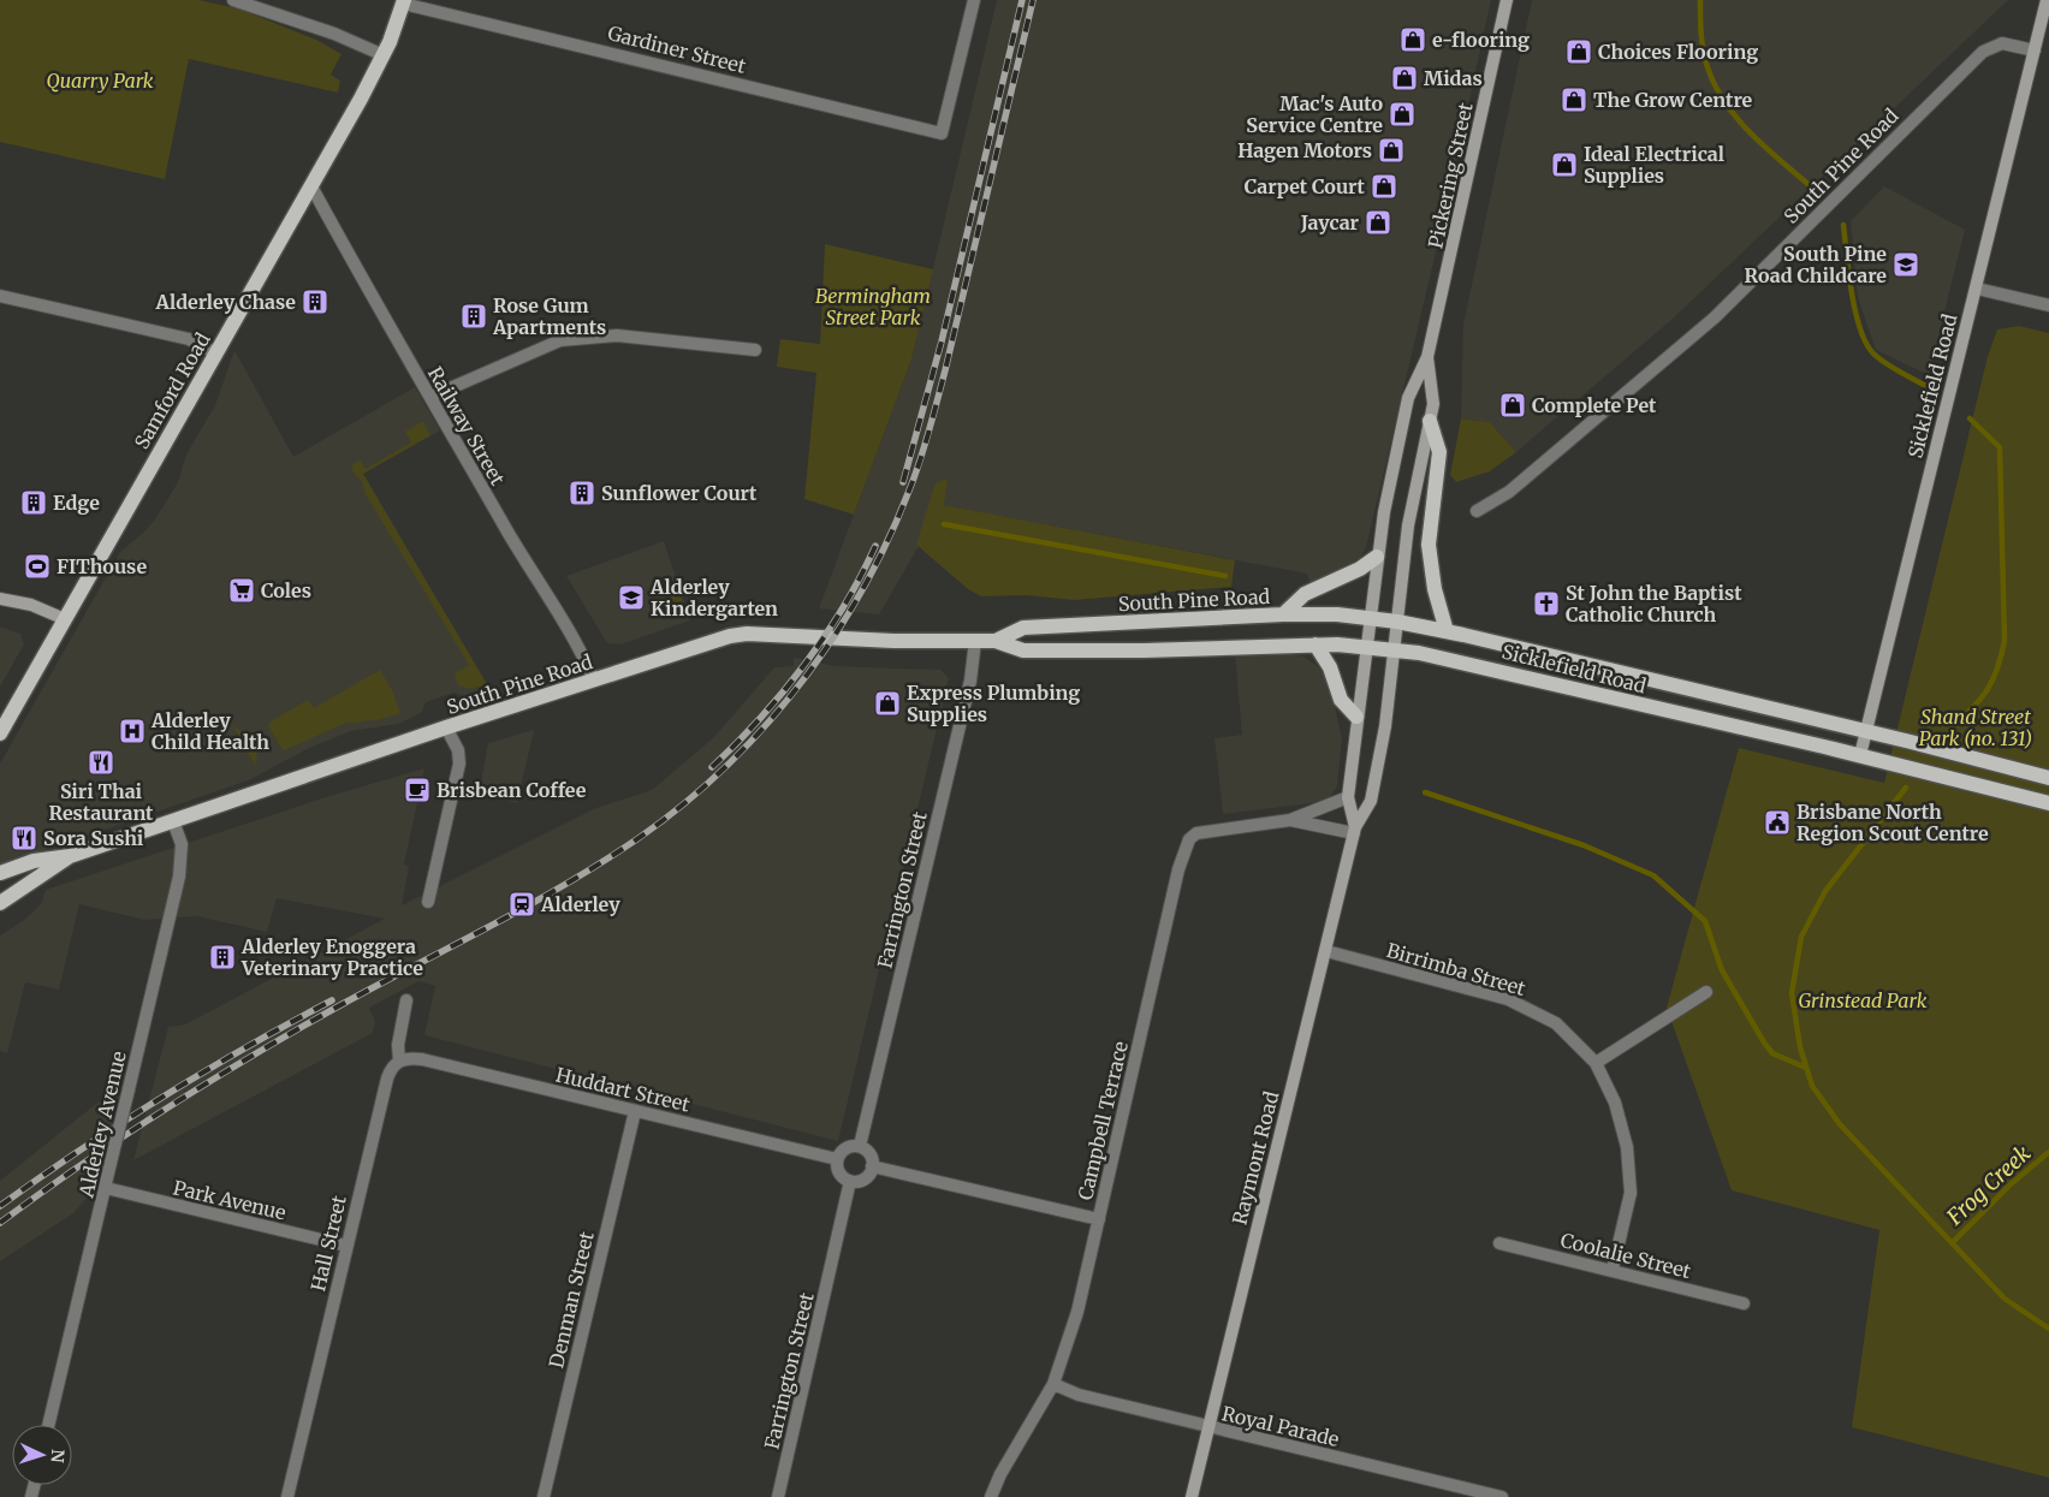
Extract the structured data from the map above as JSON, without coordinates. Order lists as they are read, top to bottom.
{
  "streets": {
    "main road": [
      "South Pine Road",
      "Pickering Street",
      "Sicklefield Road",
      "Samford Road",
      "Raymont Road"
    ],
    "street": [
      "Gardiner Street",
      "Railway Street",
      "Farrington Street",
      "Birrimba Street",
      "Huddart Street",
      "Campbell Terrace",
      "Alderley Avenue",
      "Park Avenue",
      "Hall Street",
      "Coolalie Street",
      "Denman Street",
      "Royal Parade"
    ]
  },
  "crossings": [
    ["Gardiner Street", "Samford Road"],
    ["South Pine Road", "Pickering Street"],
    ["South Pine Road", "Sicklefield Road"],
    ["South Pine Road", "Railway Street"],
    ["South Pine Road", "Farrington Street"],
    ["South Pine Road", "Alderley Avenue"],
    ["South Pine Road", "Raymont Road"],
    ["Pickering Street", "Sicklefield Road"],
    ["Pickering Street", "Raymont Road"],
    ["Sicklefield Road", "Raymont Road"],
    ["Samford Road", "Railway Street"],
    ["Farrington Street", "Huddart Street"],
    ["Birrimba Street", "Raymont Road"],
    ["Birrimba Street", "Coolalie Street"],
    ["Huddart Street", "Hall Street"],
    ["Huddart Street", "Denman Street"],
    ["Campbell Terrace", "Raymont Road"],
    ["Campbell Terrace", "Royal Parade"],
    ["Alderley Avenue", "Park Avenue"],
    ["Raymont Road", "Royal Parade"],
    ["Park Avenue", "Hall Street"]
  ],
  "water": ["Frog Creek"],
  "parks": [
    "Quarry Park",
    "Bermingham Street Park",
    "Shand Street Park (no. 131)",
    "Grinstead Park"
  ],
  "places": {
    "shop": [
      "e-flooring",
      "Choices Flooring",
      "Midas",
      "The Grow Centre",
      "Mac's Auto Service Centre",
      "Hagen Motors",
      "Ideal Electrical Supplies",
      "Carpet Court",
      "Jaycar",
      "Complete Pet",
      "Express Plumbing Supplies"
    ],
    "school or university": ["South Pine Road Childcare", "Alderley Kindergarten"],
    "building": [
      "Alderley Chase",
      "Rose Gum Apartments",
      "Sunflower Court",
      "Edge",
      "Alderley Enoggera Veterinary Practice"
    ],
    "sports": ["FIThouse"],
    "supermarket": ["Coles"],
    "church": ["St John the Baptist Catholic Church"],
    "hospital": ["Alderley Child Health"],
    "restaurant": ["Siri Thai Restaurant", "Sora Sushi"],
    "cafe": ["Brisbean Coffee"],
    "public building": ["Brisbane North Region Scout Centre"],
    "station": ["Alderley"]
  },
  "north": "right"
}
